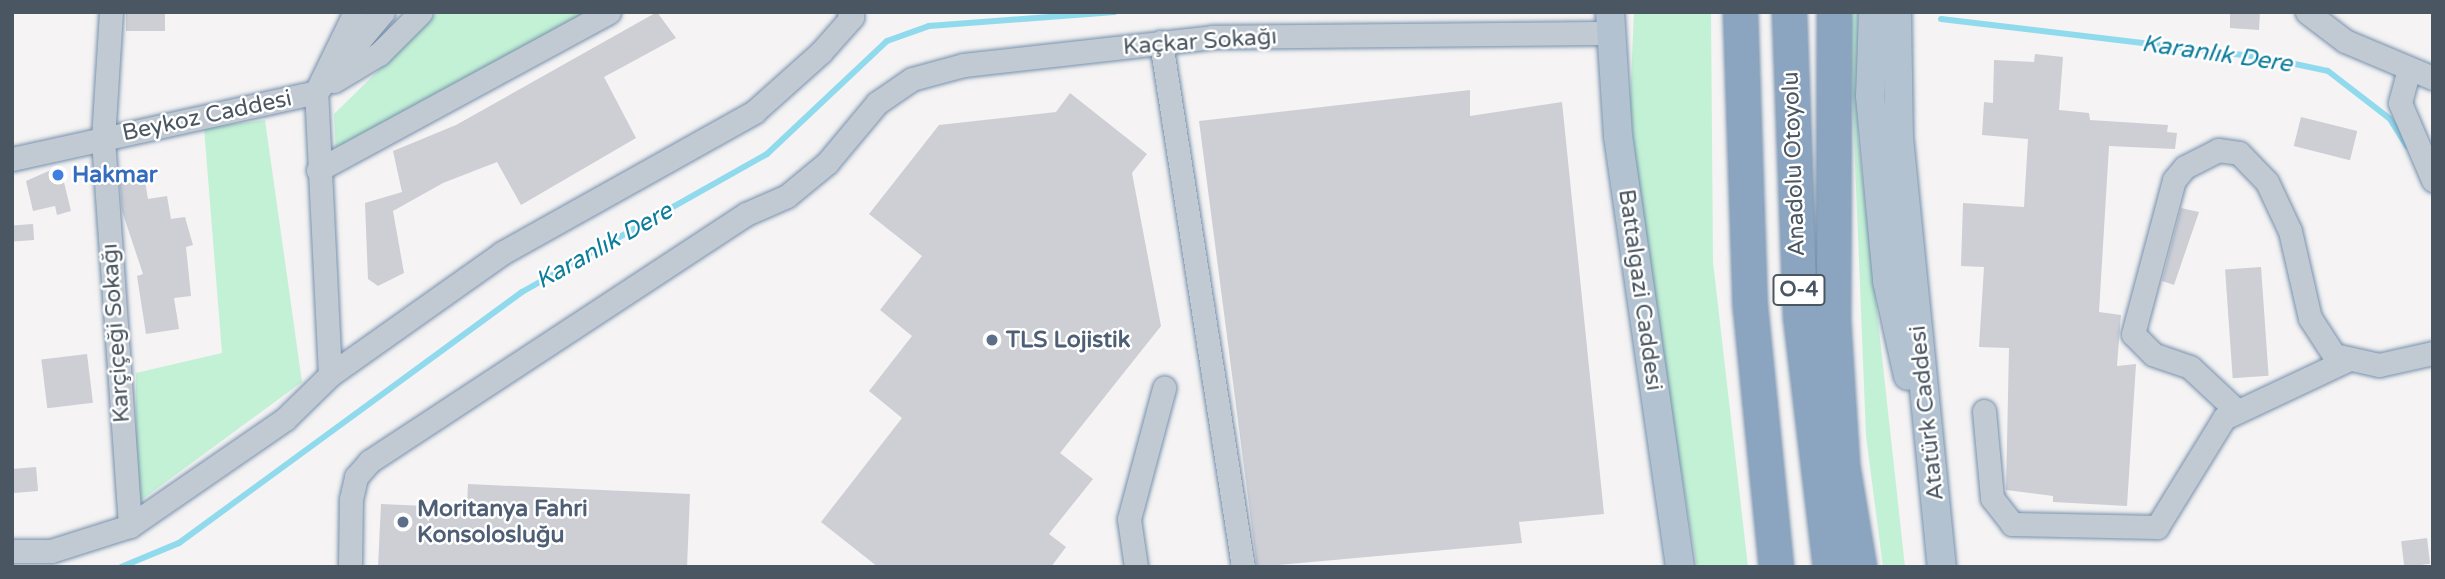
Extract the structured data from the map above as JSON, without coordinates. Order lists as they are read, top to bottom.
{
  "streets": {
    "highway": ["Anadolu Otoyolu", "O-4"],
    "main road": ["Battalgazi Caddesi", "Atatürk Caddesi"],
    "street": ["Kaçkar Sokağı", "Beykoz Caddesi", "Karçiçeği Sokağı"]
  },
  "crossings": [
    ["Kaçkar Sokağı", "Battalgazi Caddesi"],
    ["Beykoz Caddesi", "Karçiçeği Sokağı"]
  ],
  "water": ["Karanlık Dere"],
  "places": ["Hakmar", "TLS Lojistik", "Moritanya Fahri Konsolosluğu"]
}
